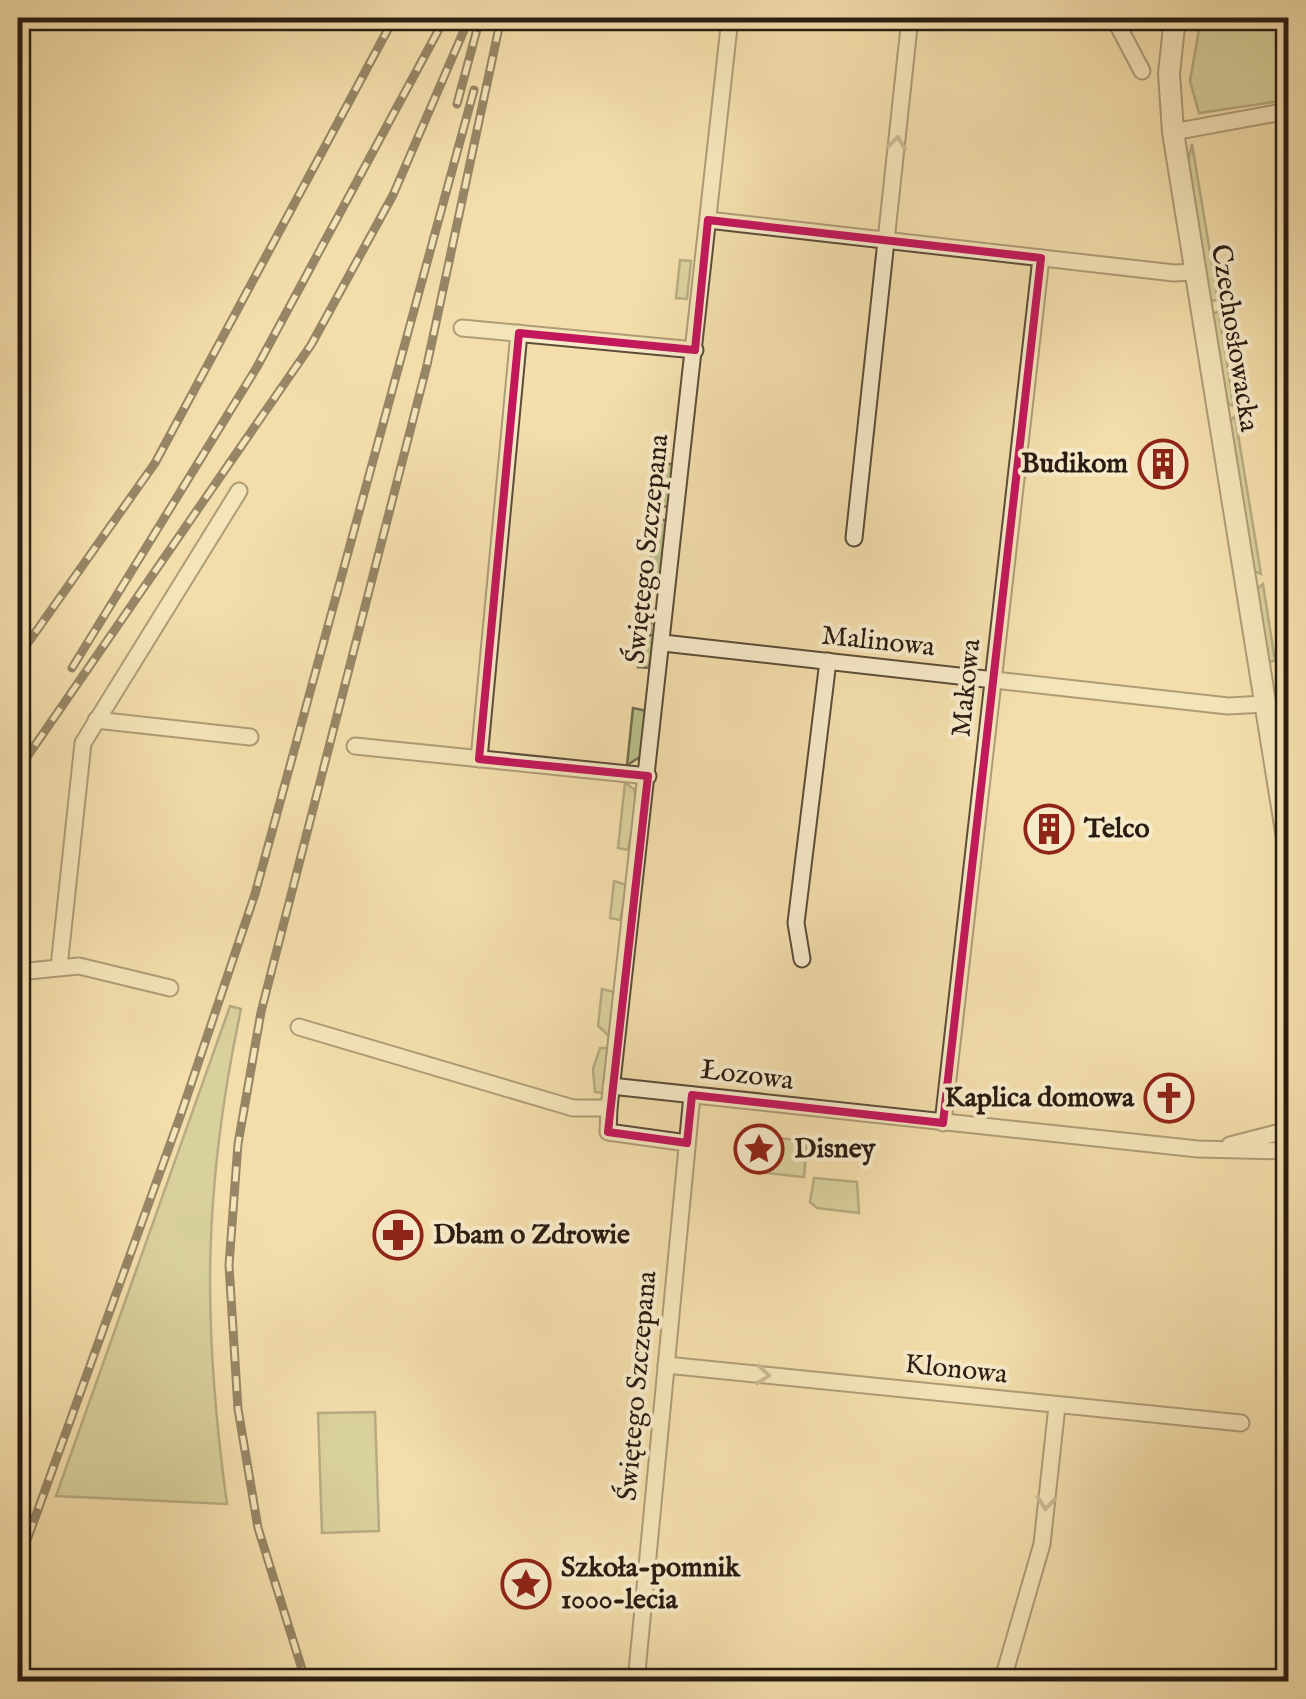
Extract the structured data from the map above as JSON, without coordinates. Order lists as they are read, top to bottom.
{
  "streets": {
    "street": [
      "Czechosłowacka",
      "Świętego Szczepana",
      "Malinowa",
      "Makowa",
      "Łozowa",
      "Klonowa"
    ]
  },
  "crossings": [
    ["Czechosłowacka", "Malinowa"],
    ["Świętego Szczepana", "Malinowa"],
    ["Świętego Szczepana", "Łozowa"],
    ["Świętego Szczepana", "Klonowa"],
    ["Malinowa", "Makowa"],
    ["Makowa", "Łozowa"]
  ],
  "one_way": ["Klonowa"],
  "places": {
    "building": ["Budikom", "Telco"],
    "church": ["Kaplica domowa"],
    "place": ["Disney", "Szkoła-pomnik 1000-lecia"],
    "pharmacy": ["Dbam o Zdrowie"]
  }
}
